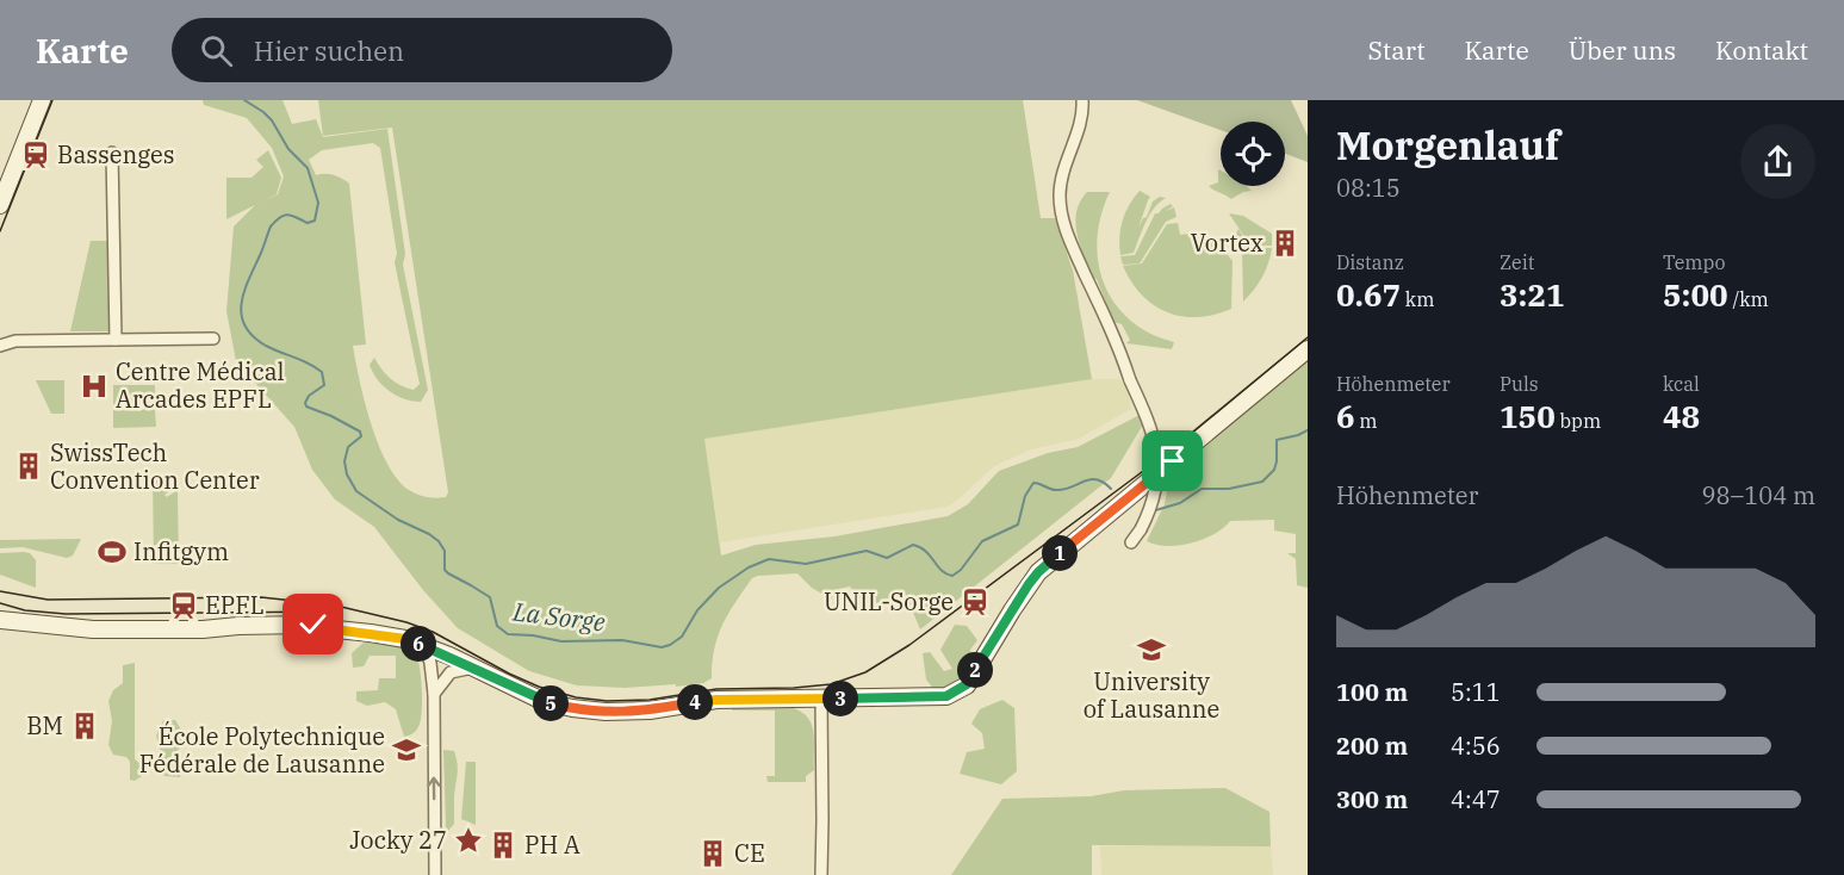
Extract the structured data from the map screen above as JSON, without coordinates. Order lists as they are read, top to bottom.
{
  "water": ["La Sorge"],
  "places": {
    "station": ["Bassenges", "UNIL-Sorge", "EPFL"],
    "building": [
      "Vortex",
      "SwissTech Convention Center",
      "BM",
      "PH A",
      "CE"
    ],
    "hospital": ["Centre Médical Arcades EPFL"],
    "sports": ["Infitgym"],
    "school or university": ["University of Lausanne", "École Polytechnique Fédérale de Lausanne"],
    "place": ["Jocky 27"]
  },
  "page": {
    "header": "Karte",
    "search": "Hier suchen",
    "nav": [
      "Start",
      "Karte",
      "Über uns",
      "Kontakt"
    ],
    "heading": ["Morgenlauf", "08:15"],
    "stats": [
      ["Distanz", "0.67 km"],
      ["Zeit", "3:21"],
      ["Tempo", "5:00 /km"],
      ["Höhenmeter", "6 m"],
      ["Puls", "150 bpm"],
      ["kcal", "48"]
    ],
    "chart": ["Höhenmeter", "98–104 m"],
    "pins": [
      "1",
      "6",
      "2",
      "3",
      "4",
      "5"
    ],
    "list": [
      {
        "name": "100 m",
        "note": "5:11"
      },
      {
        "name": "200 m",
        "note": "4:56"
      },
      {
        "name": "300 m",
        "note": "4:47"
      }
    ]
  }
}
